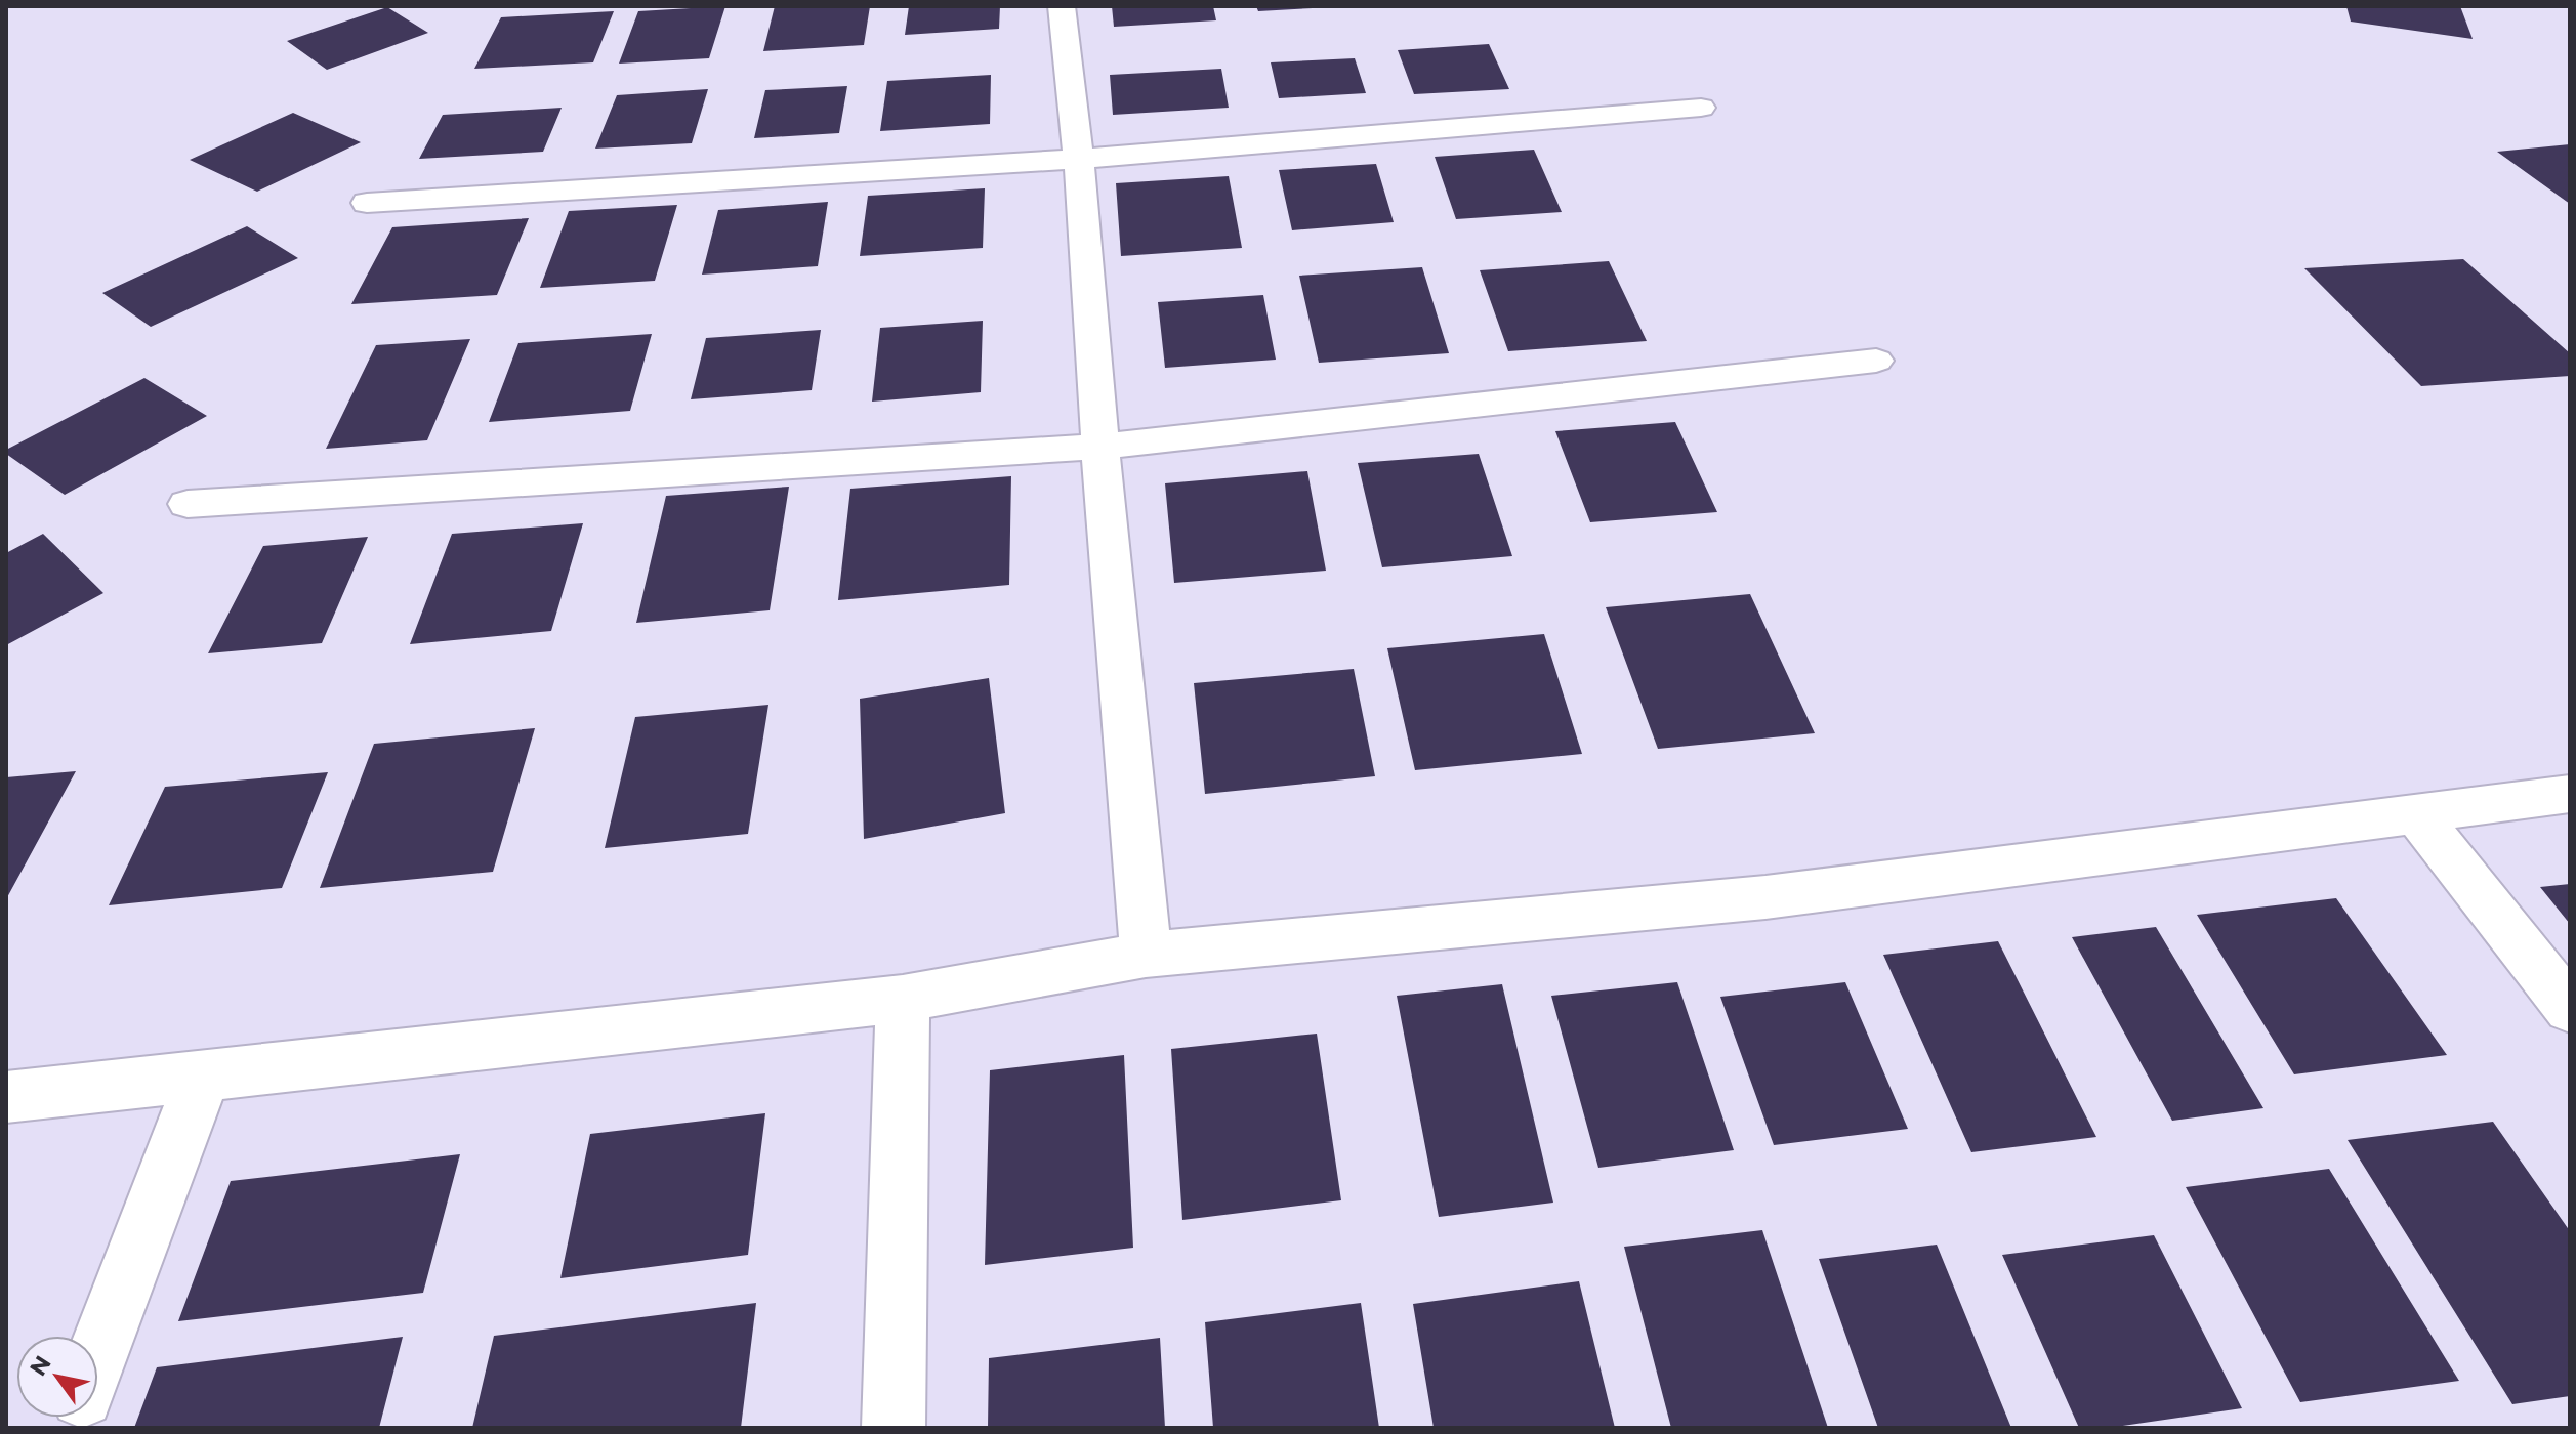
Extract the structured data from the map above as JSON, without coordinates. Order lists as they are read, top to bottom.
{
  "north": "top left"
}
